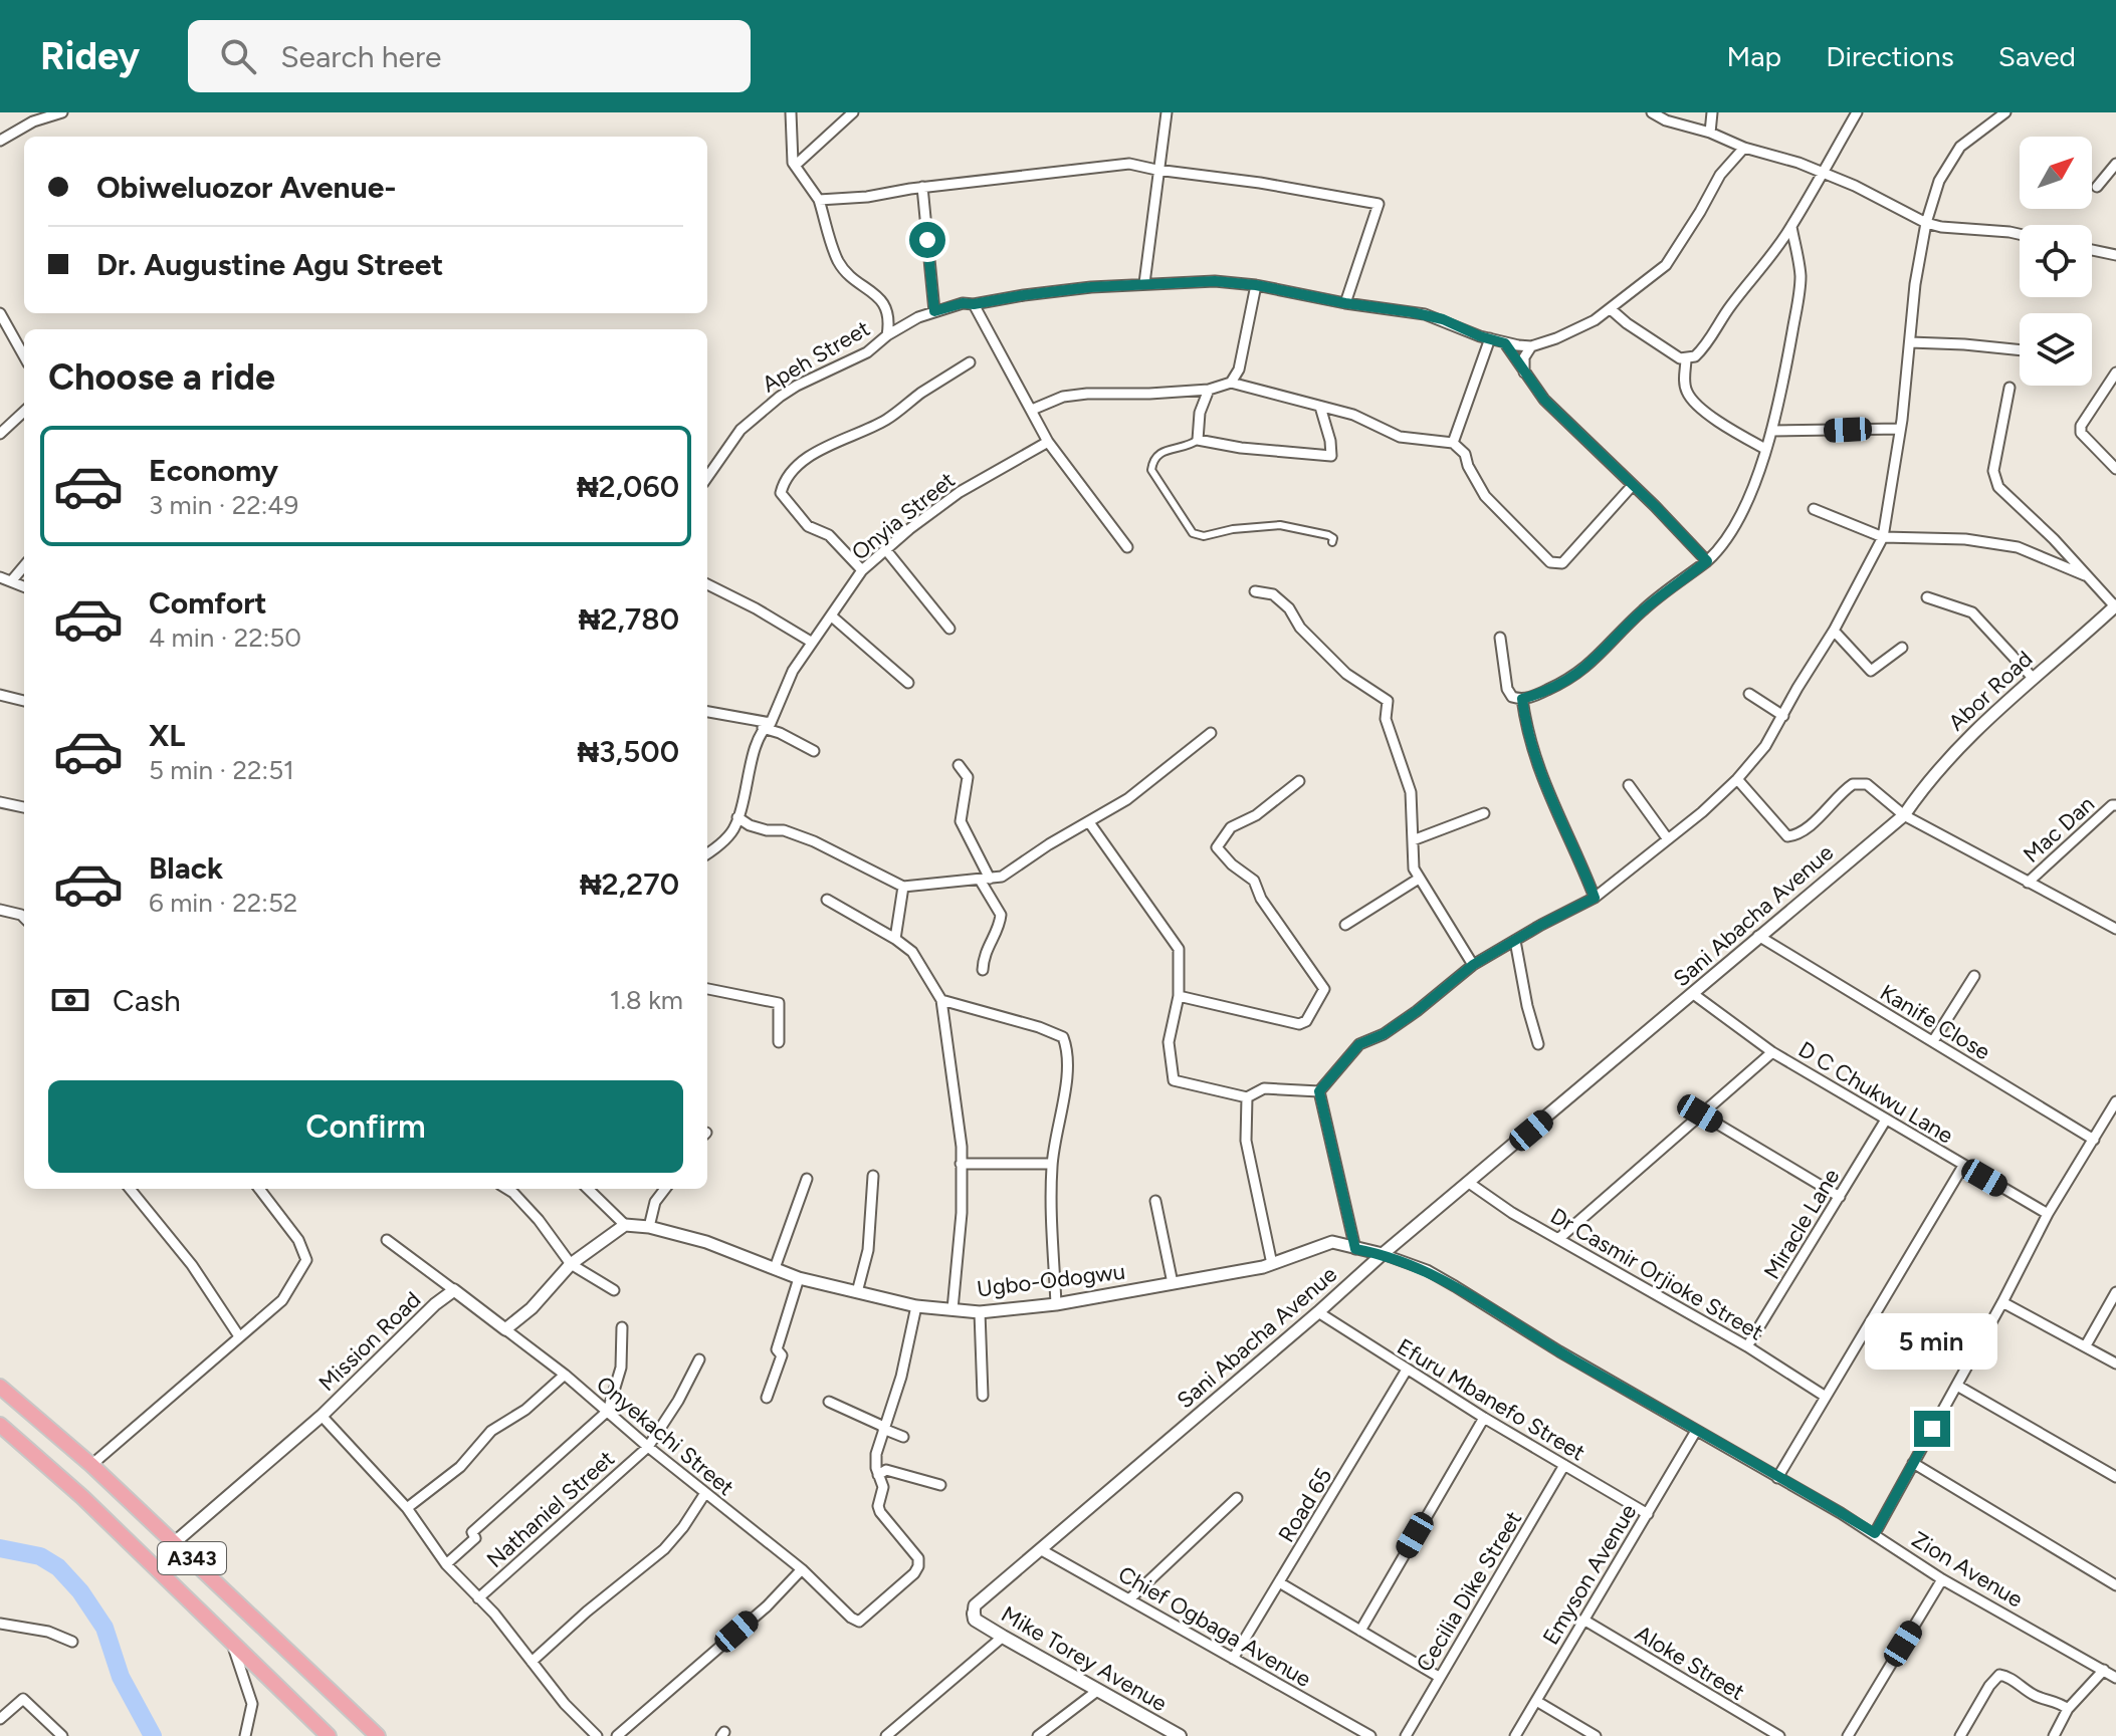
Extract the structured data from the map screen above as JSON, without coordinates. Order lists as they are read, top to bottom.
{
  "streets": {
    "highway": ["A343"],
    "main road": ["Mike Torey Avenue"],
    "street": [
      "Apeh Street",
      "Onyia Street",
      "Abor Road",
      "Mac Dan",
      "Sani Abacha Avenue",
      "Kanife Close",
      "D C Chukwu Lane",
      "Miracle Lane",
      "Dr Casmir Orjioke Street",
      "Ugbo-Odogwu",
      "Mission Road",
      "Efuru Mbanefo Street",
      "Onyekachi Street",
      "Road 65",
      "Nathaniel Street",
      "Zion Avenue",
      "Emyson Avenue",
      "Cecilia Dike Street",
      "Chief Ogbaga Avenue",
      "Aloke Street"
    ]
  },
  "crossings": [
    ["Abor Road", "Sani Abacha Avenue"],
    ["Sani Abacha Avenue", "Kanife Close"],
    ["Sani Abacha Avenue", "D C Chukwu Lane"],
    ["Sani Abacha Avenue", "Dr Casmir Orjioke Street"],
    ["Sani Abacha Avenue", "Ugbo-Odogwu"],
    ["Sani Abacha Avenue", "Efuru Mbanefo Street"],
    ["Sani Abacha Avenue", "Zion Avenue"],
    ["Sani Abacha Avenue", "Chief Ogbaga Avenue"],
    ["Sani Abacha Avenue", "Mike Torey Avenue"],
    ["D C Chukwu Lane", "Miracle Lane"],
    ["Miracle Lane", "Dr Casmir Orjioke Street"],
    ["Ugbo-Odogwu", "Zion Avenue"],
    ["Mission Road", "Onyekachi Street"],
    ["Mission Road", "A343"],
    ["Efuru Mbanefo Street", "Road 65"],
    ["Efuru Mbanefo Street", "Emyson Avenue"],
    ["Efuru Mbanefo Street", "Cecilia Dike Street"],
    ["Onyekachi Street", "Nathaniel Street"],
    ["Road 65", "Chief Ogbaga Avenue"],
    ["Zion Avenue", "Emyson Avenue"],
    ["Emyson Avenue", "Aloke Street"]
  ],
  "north": "top right",
  "page": {
    "header": "Ridey",
    "search": "Search here",
    "nav": ["Map", "Directions", "Saved"],
    "banner": ["Obiweluozor Avenue-", "Dr. Augustine Agu Street"],
    "heading": "Choose a ride",
    "list": [
      {
        "name": "Economy",
        "note": "3 min · 22:49",
        "value": "₦2,060"
      },
      {
        "name": "Comfort",
        "note": "4 min · 22:50",
        "value": "₦2,780"
      },
      {
        "name": "XL",
        "note": "5 min · 22:51",
        "value": "₦3,500"
      },
      {
        "name": "Black",
        "note": "6 min · 22:52",
        "value": "₦2,270"
      }
    ],
    "pay": ["Cash", "1.8 km"],
    "buttons": "Confirm",
    "bubble": "5 min"
  }
}
